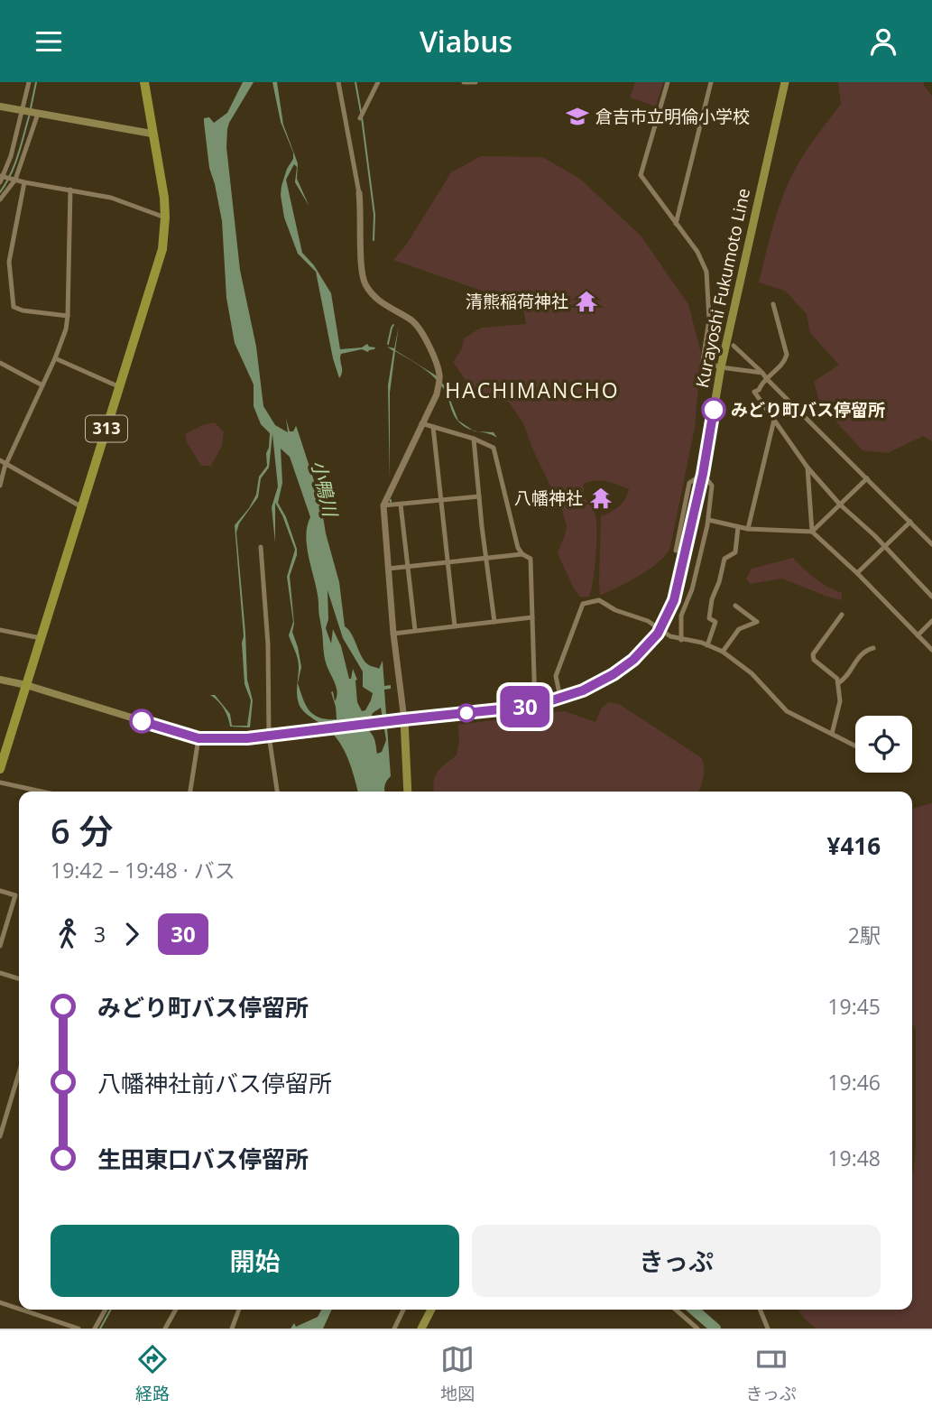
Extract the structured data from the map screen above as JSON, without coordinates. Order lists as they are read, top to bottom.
{
  "streets": {
    "highway": ["313"],
    "main road": ["Kurayoshi Fukumoto Line"]
  },
  "districts": ["HACHIMANCHO"],
  "water": ["小鴨川"],
  "places": {
    "school or university": ["倉吉市立明倫小学校"],
    "temple": ["清熊稲荷神社", "八幡神社"],
    "other": ["みどり町バス停留所"]
  },
  "lines": ["bus line 30"],
  "page": {
    "header": "Viabus",
    "on_map": "30",
    "heading": ["6 分", "19:42 – 19:48 · バス", "¥416"],
    "legs": ["3", "30", "2駅"],
    "list": [
      {
        "name": "みどり町バス停留所",
        "value": "19:45"
      },
      {
        "name": "八幡神社前バス停留所",
        "value": "19:46"
      },
      {
        "name": "生田東口バス停留所",
        "value": "19:48"
      }
    ],
    "buttons": ["開始", "きっぷ"],
    "tabs": ["経路", "地図", "きっぷ"]
  }
}
